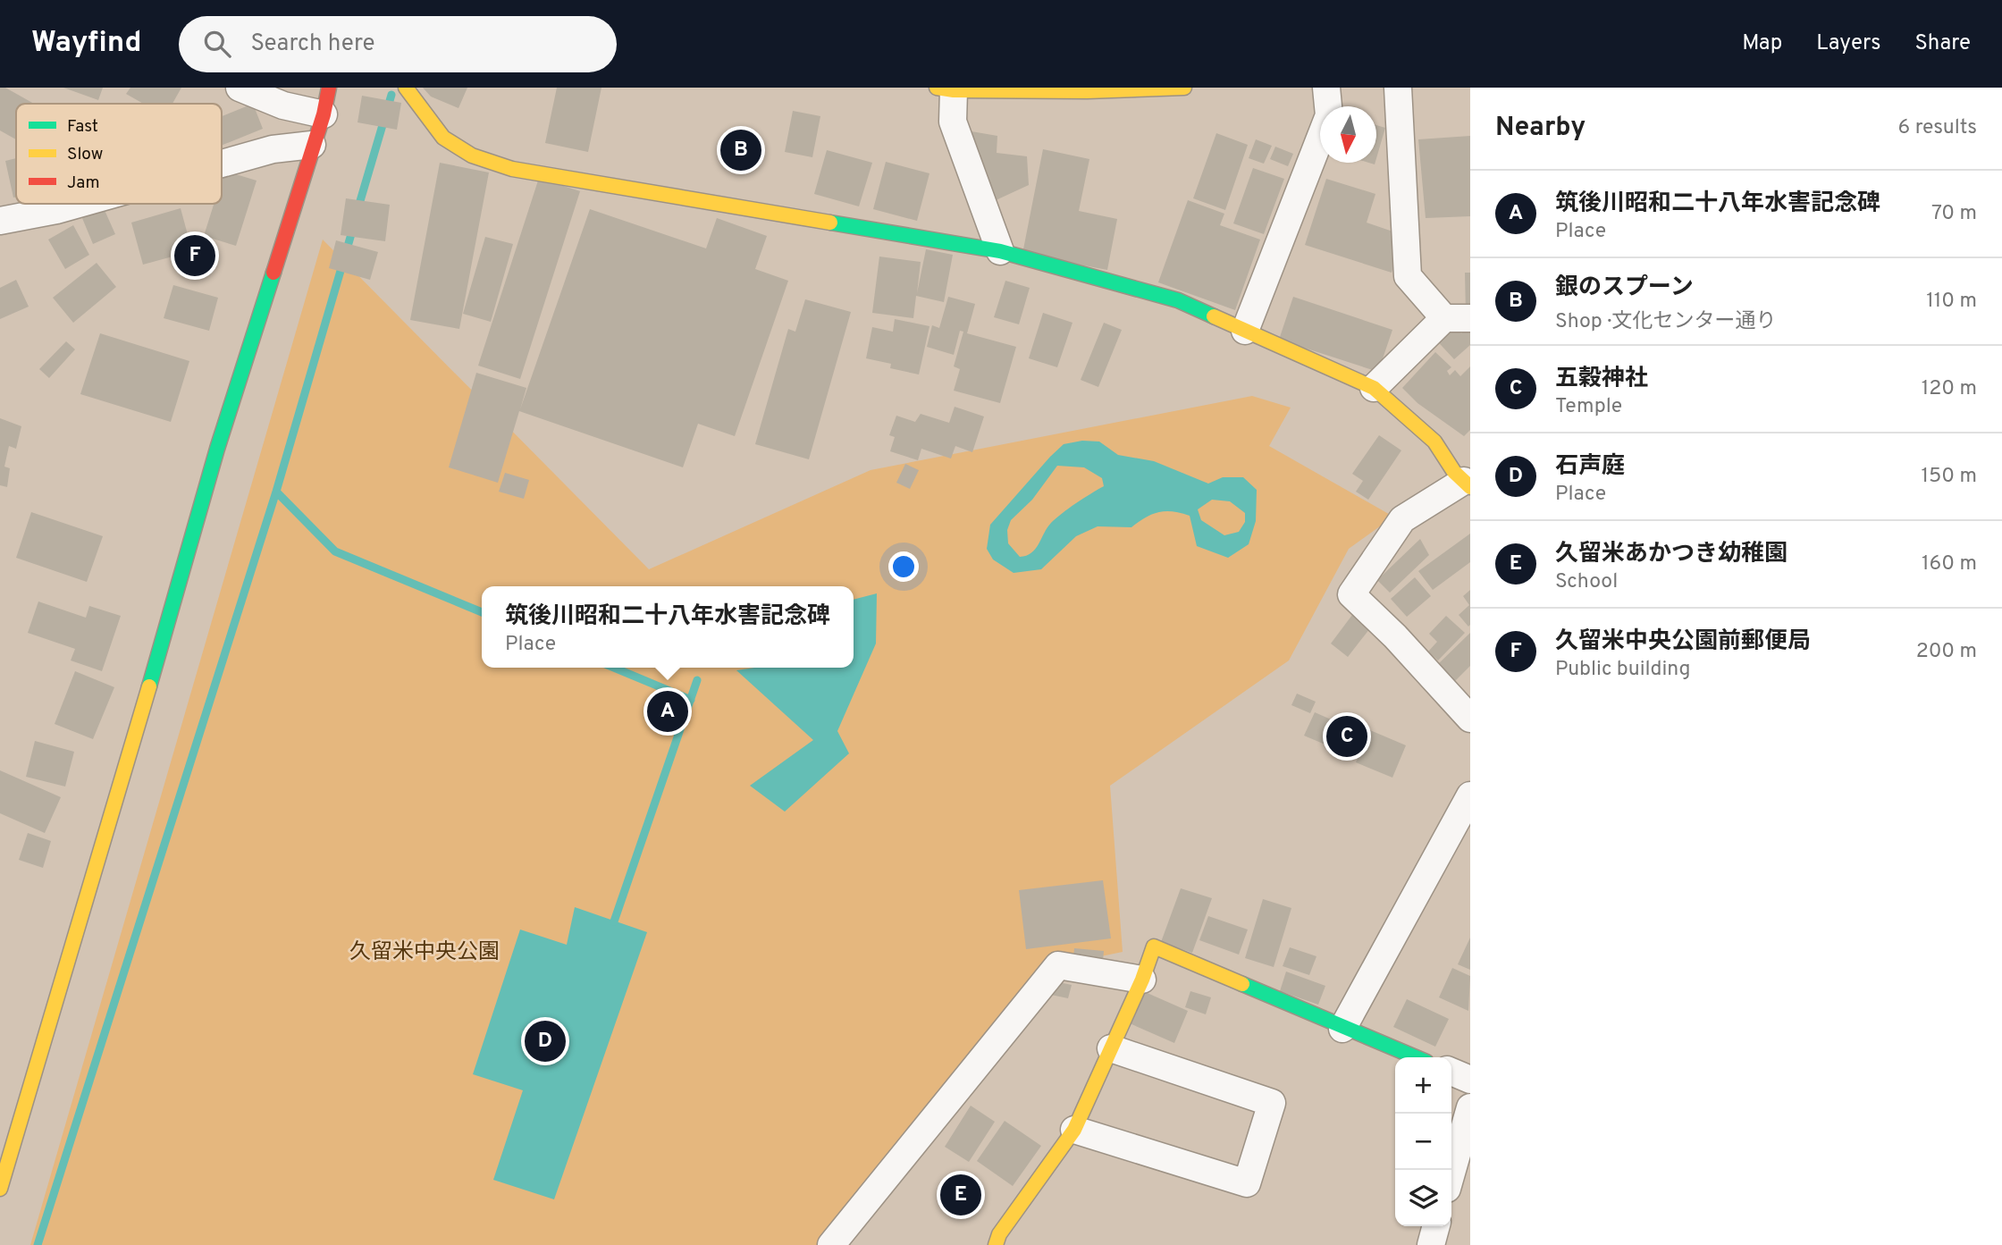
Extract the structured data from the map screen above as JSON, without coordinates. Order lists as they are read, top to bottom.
{
  "parks": ["久留米中央公園"],
  "legend": ["Fast", "Slow", "Jam"],
  "north": "bottom",
  "page": {
    "header": "Wayfind",
    "search": "Search here",
    "nav": ["Map", "Layers", "Share"],
    "heading": ["Nearby", "6 results"],
    "pins": [
      "B",
      "F",
      "A",
      "C",
      "D",
      "E"
    ],
    "list": [
      {
        "mark": "A",
        "name": "筑後川昭和二十八年水害記念碑",
        "note": "Place",
        "value": "70 m"
      },
      {
        "mark": "B",
        "name": "銀のスプーン",
        "note": "Shop · 文化センター通り",
        "value": "110 m"
      },
      {
        "mark": "C",
        "name": "五穀神社",
        "note": "Temple",
        "value": "120 m"
      },
      {
        "mark": "D",
        "name": "石声庭",
        "note": "Place",
        "value": "150 m"
      },
      {
        "mark": "E",
        "name": "久留米あかつき幼稚園",
        "note": "School",
        "value": "160 m"
      },
      {
        "mark": "F",
        "name": "久留米中央公園前郵便局",
        "note": "Public building",
        "value": "200 m"
      }
    ],
    "popup": ["筑後川昭和二十八年水害記念碑", "Place"],
    "map_buttons": ["+", "−"]
  }
}
